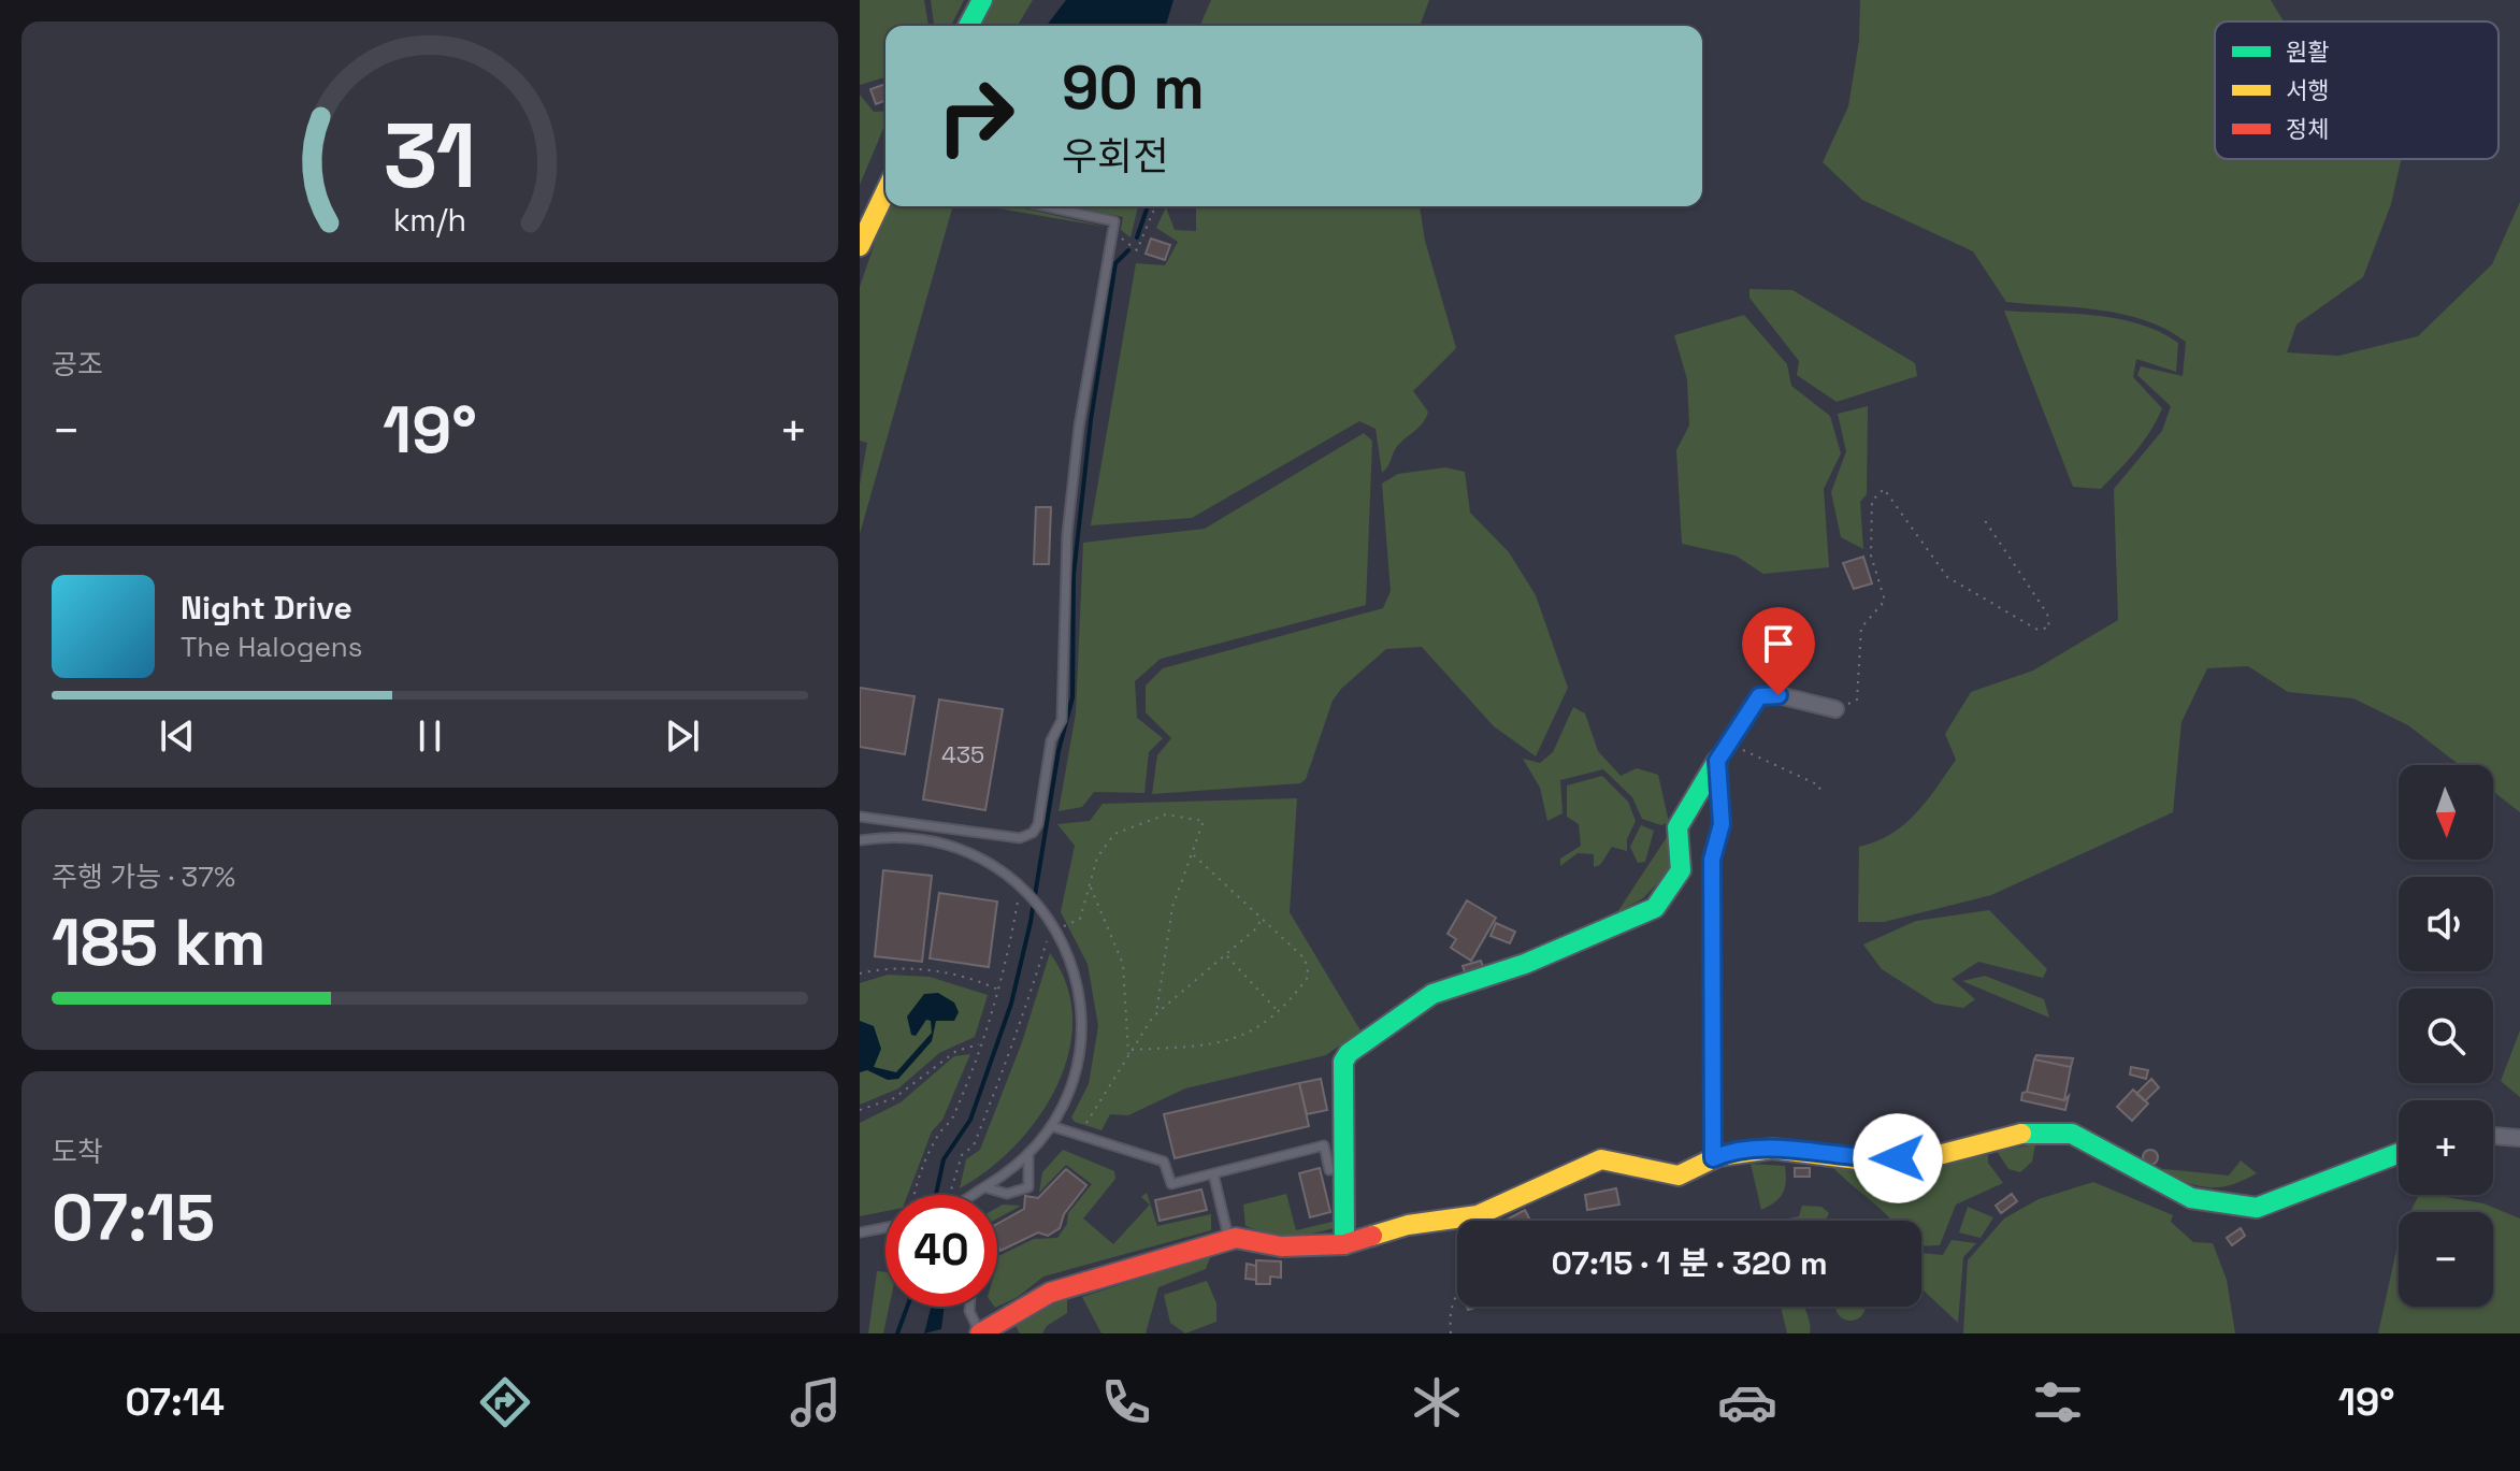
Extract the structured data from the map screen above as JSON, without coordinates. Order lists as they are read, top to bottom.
{
  "house_numbers": ["435"],
  "legend": ["원활", "서행", "정체"],
  "north": "bottom",
  "page": {
    "turn": ["90 m", "우회전"],
    "tile": [
      "공조",
      ["주행 가능 · 37%", "185 km"],
      ["도착", "07:15"]
    ],
    "heat": ["−", "19°", "+"],
    "song": ["Night Drive", "The Halogens"],
    "map_buttons": ["+", "−"],
    "limit": "40",
    "trip": "07:15 · 1 분 · 320 m",
    "tabs": ["07:14", "19°"],
    "gauge": ["31", "km/h"]
  }
}
